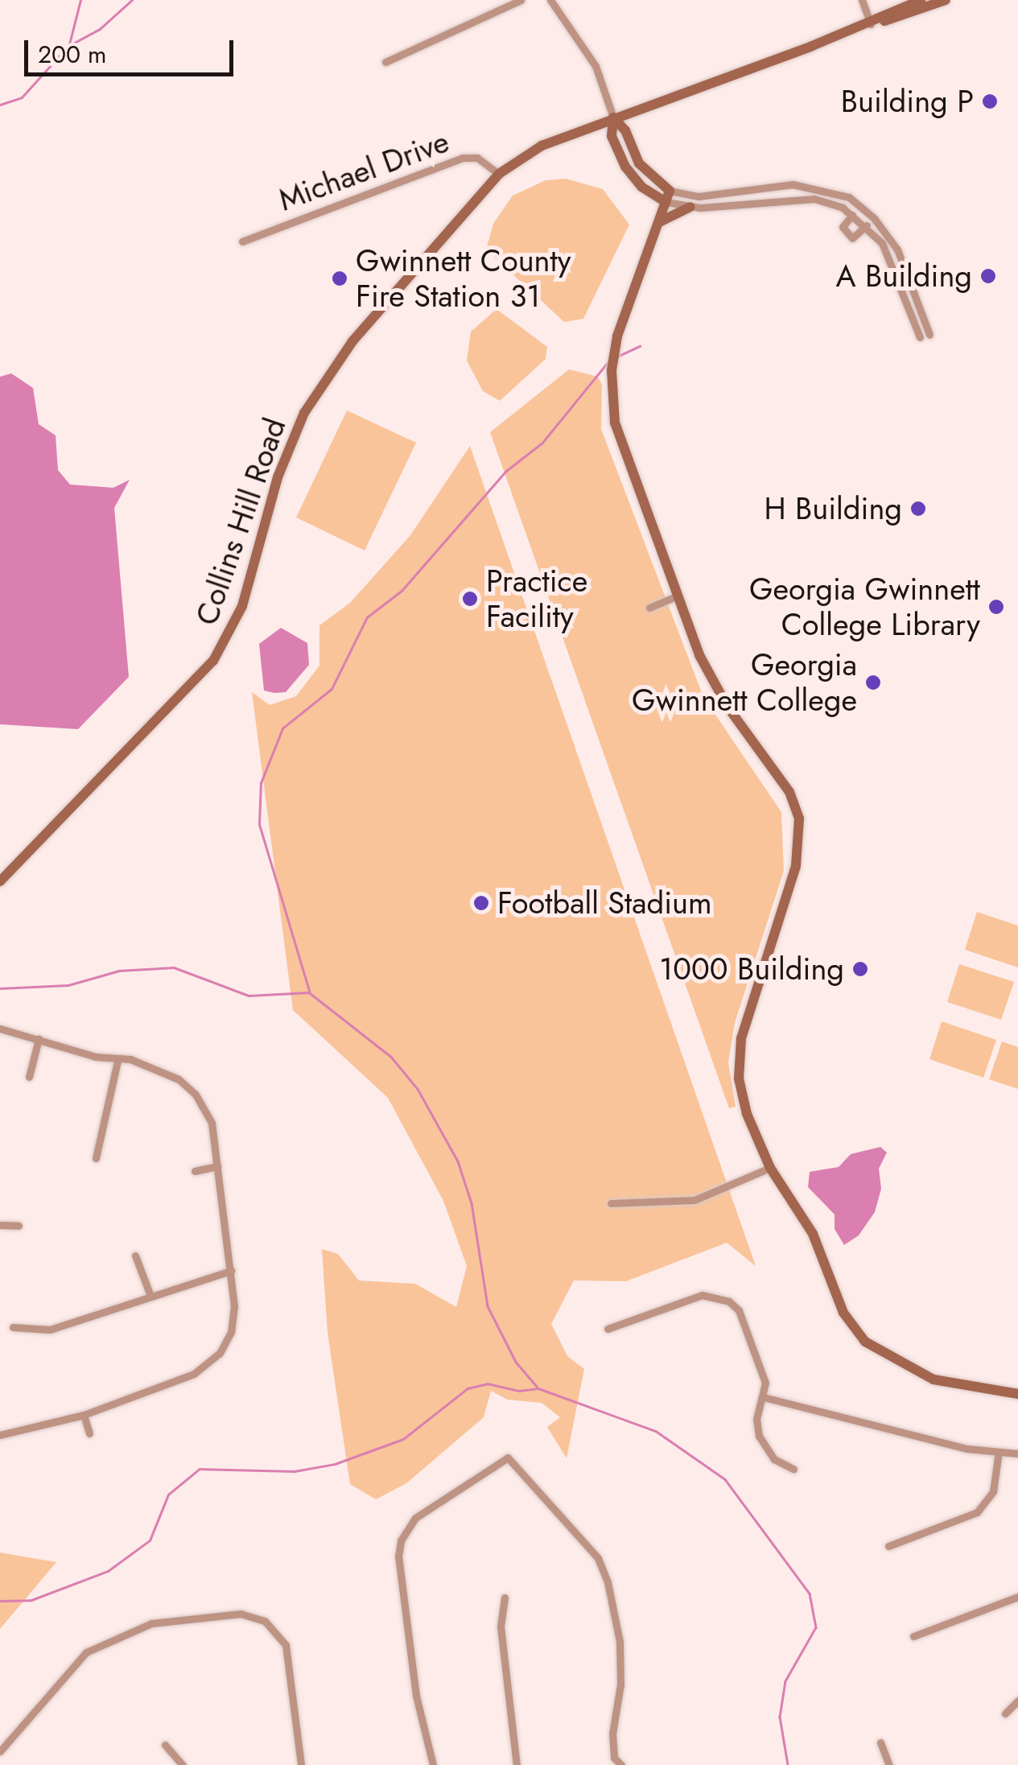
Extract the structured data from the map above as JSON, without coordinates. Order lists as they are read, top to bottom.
{
  "streets": {
    "street": ["Michael Drive", "Collins Hill Road"]
  },
  "crossings": [
    ["Michael Drive", "Collins Hill Road"]
  ],
  "places": [
    "Building P",
    "A Building",
    "Gwinnett County Fire Station 31",
    "H Building",
    "Practice Facility",
    "Georgia Gwinnett College Library",
    "Georgia Gwinnett College",
    "Football Stadium",
    "1000 Building"
  ],
  "scale_bar": "200 m"
}
